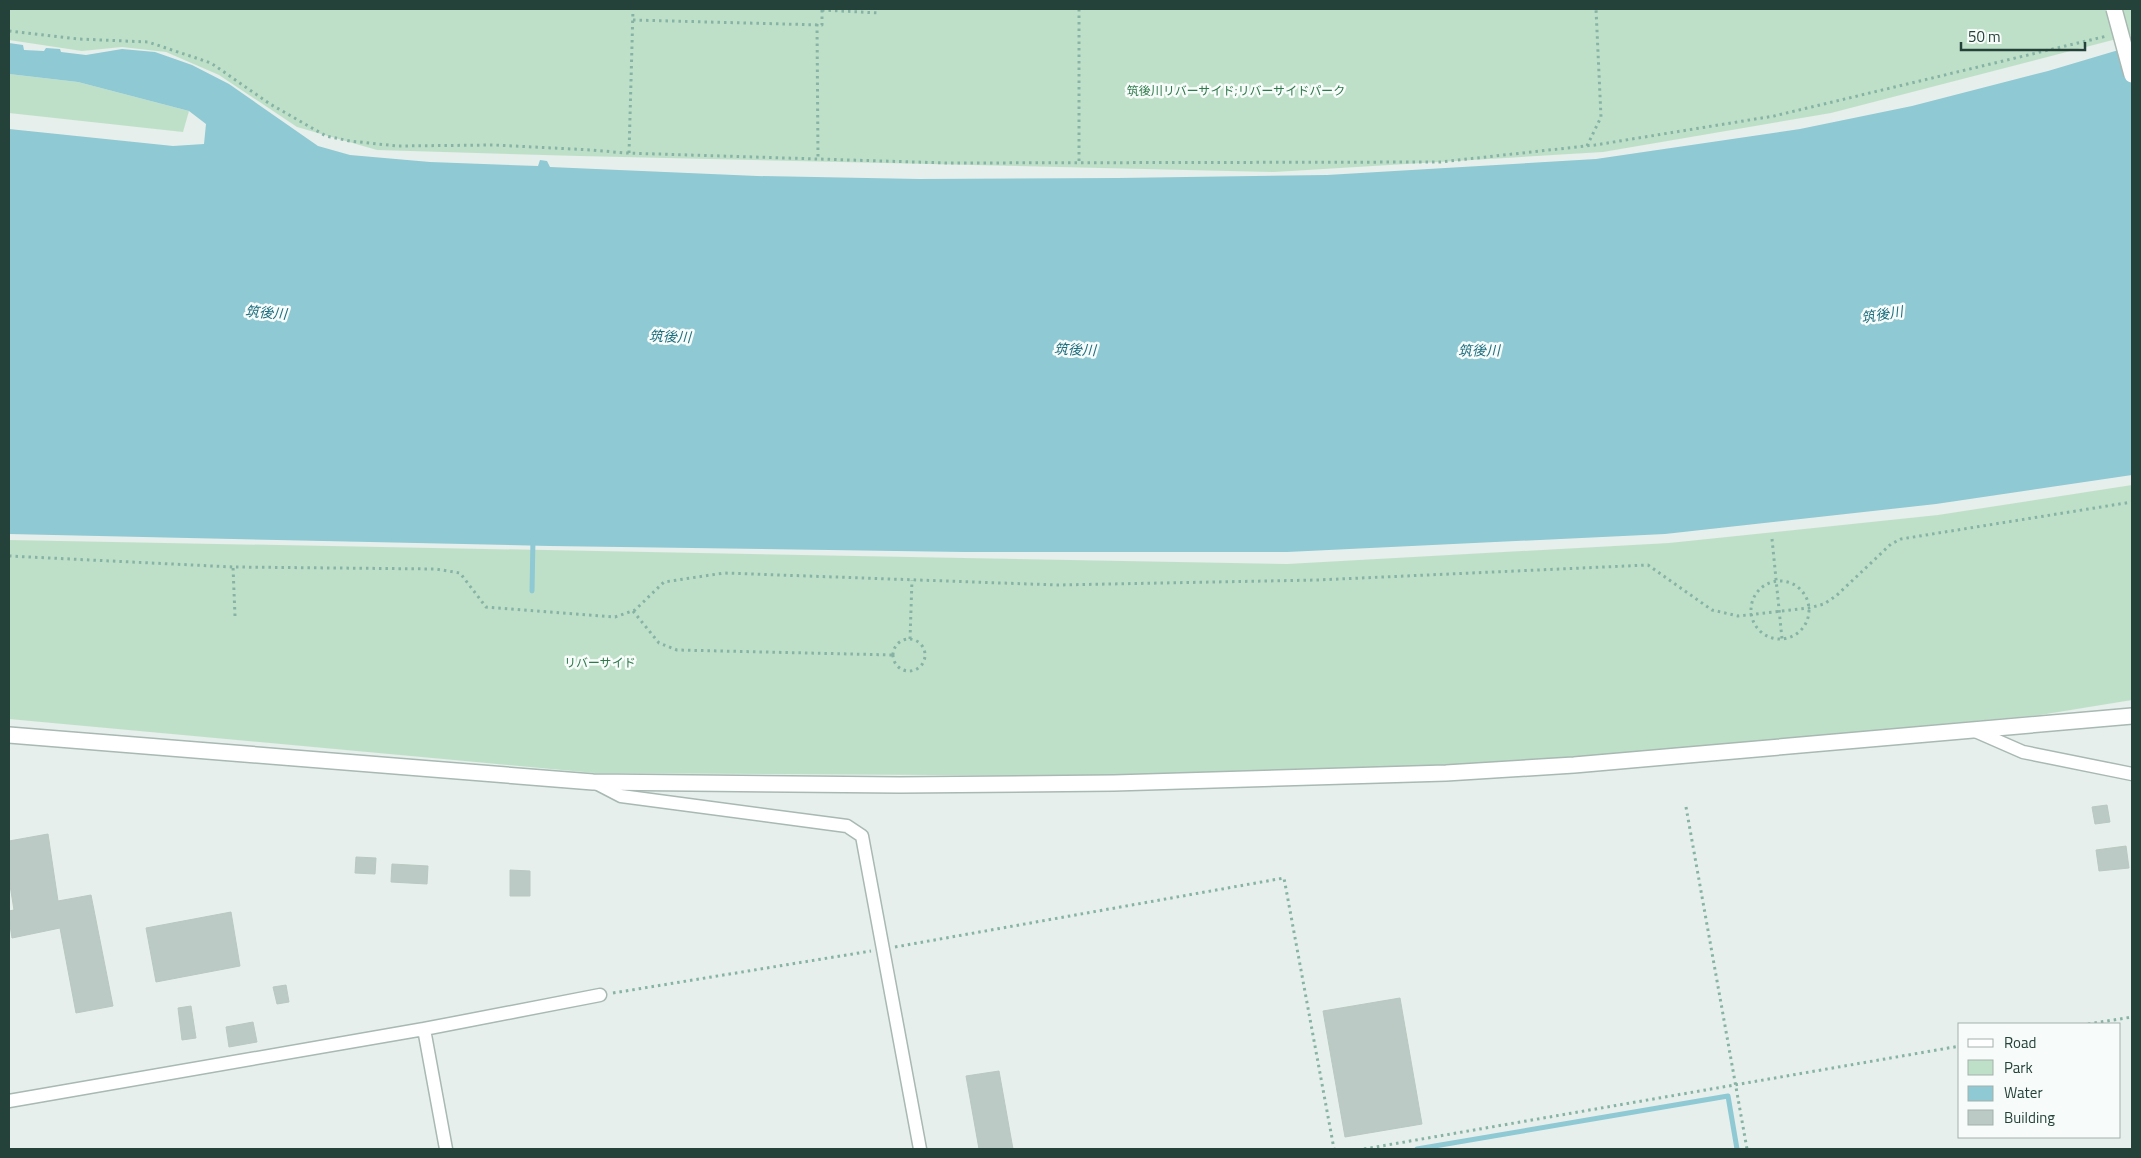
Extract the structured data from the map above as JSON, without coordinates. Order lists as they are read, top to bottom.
{
  "water": ["筑後川"],
  "parks": ["筑後川リバーサイド;リバーサイドパーク", "リバーサイド"],
  "legend": [
    "Road",
    "Park",
    "Water",
    "Building"
  ],
  "scale_bar": "50 m"
}
